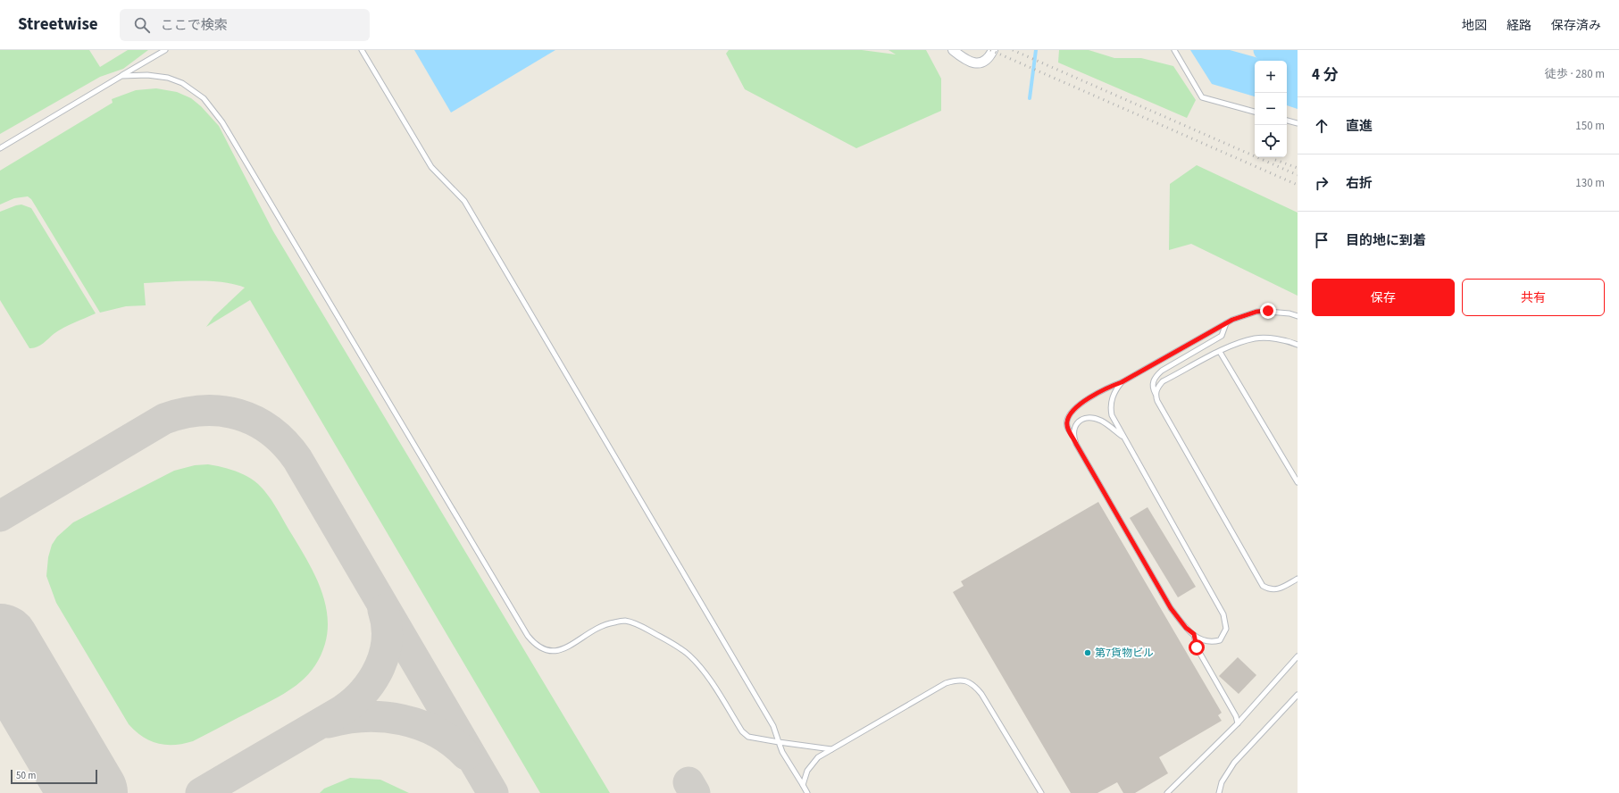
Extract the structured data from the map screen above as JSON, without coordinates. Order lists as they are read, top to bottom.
{
  "places": ["第7貨物ビル"],
  "scale_bar": "50 m",
  "page": {
    "header": "Streetwise",
    "search": "ここで検索",
    "nav": ["地図", "経路", "保存済み"],
    "heading": ["4 分", "徒歩 · 280 m"],
    "map_buttons": ["+", "−"],
    "list": [
      ["直進", "150 m"],
      ["右折", "130 m"],
      "目的地に到着"
    ],
    "buttons": ["保存", "共有"],
    "scale": "50 m"
  }
}
